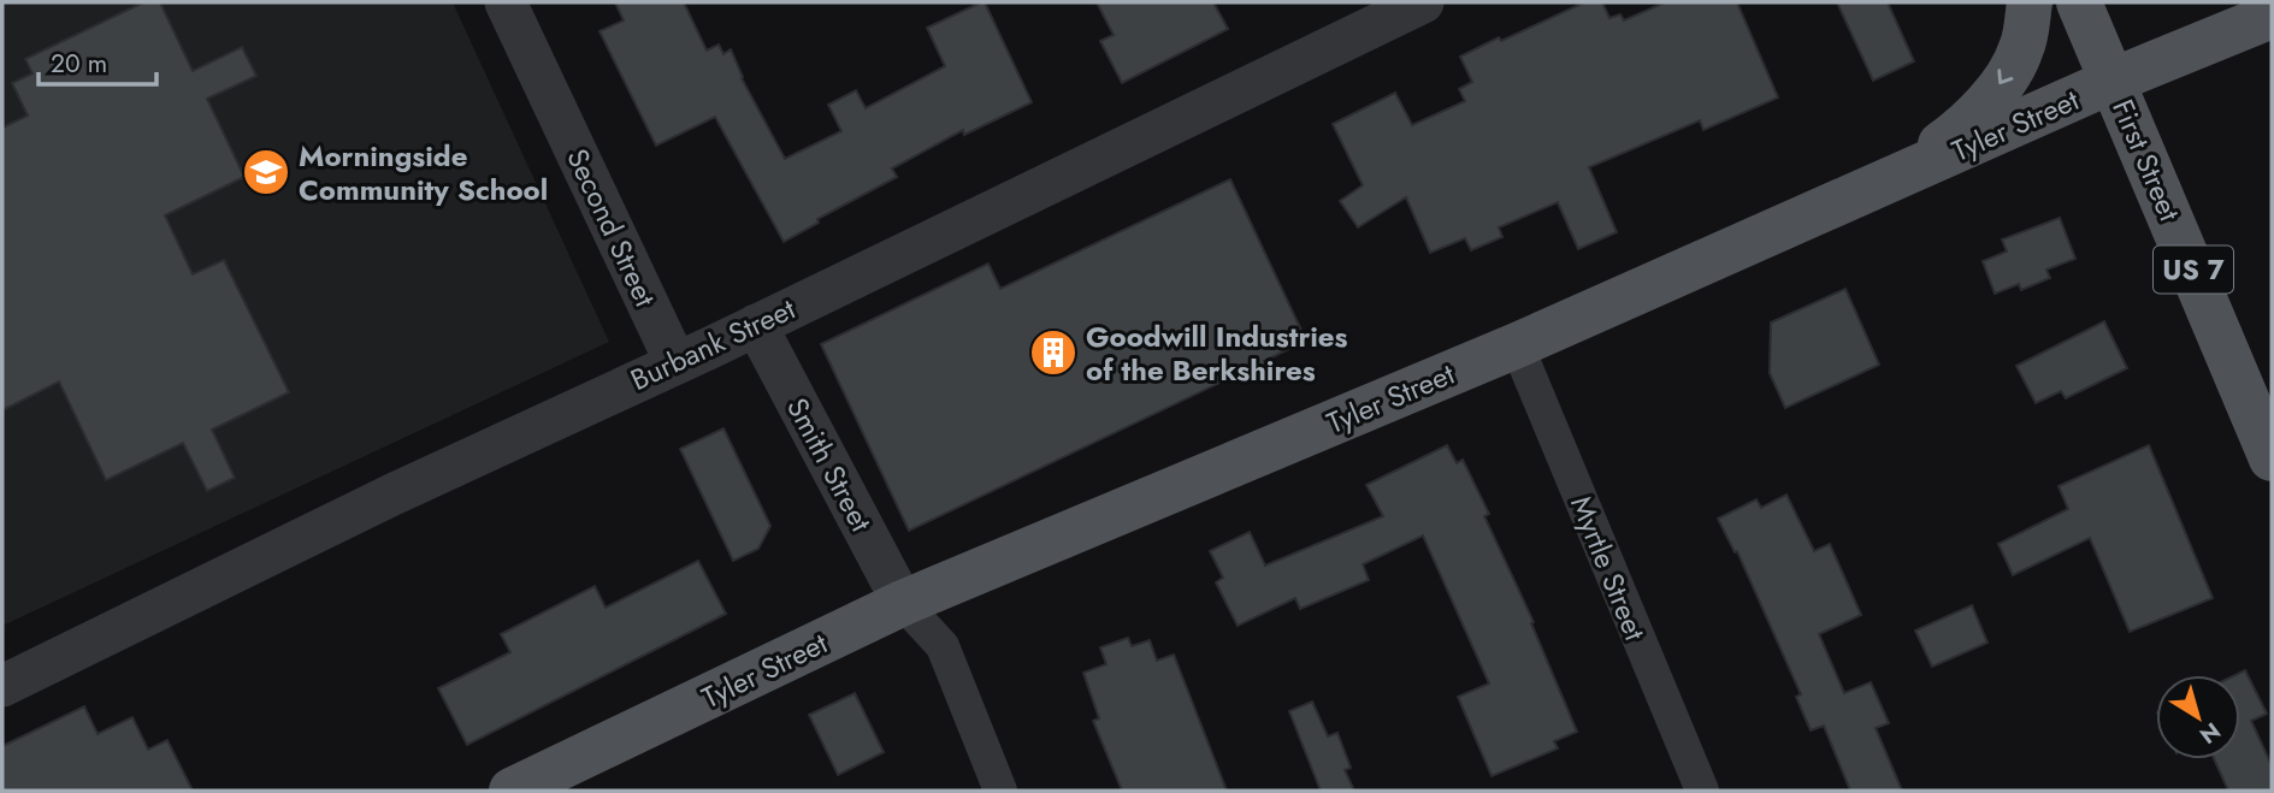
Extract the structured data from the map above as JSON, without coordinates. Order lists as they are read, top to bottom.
{
  "streets": {
    "main road": ["Tyler Street", "First Street", "US 7"],
    "street": [
      "Second Street",
      "Burbank Street",
      "Smith Street",
      "Myrtle Street"
    ]
  },
  "crossings": [
    ["Tyler Street", "First Street"],
    ["Tyler Street", "Smith Street"],
    ["Tyler Street", "Myrtle Street"],
    ["Second Street", "Burbank Street"],
    ["Burbank Street", "Smith Street"]
  ],
  "places": {
    "school or university": ["Morningside Community School"],
    "building": ["Goodwill Industries of the Berkshires"]
  },
  "scale_bar": "20 m",
  "north": "bottom right"
}
